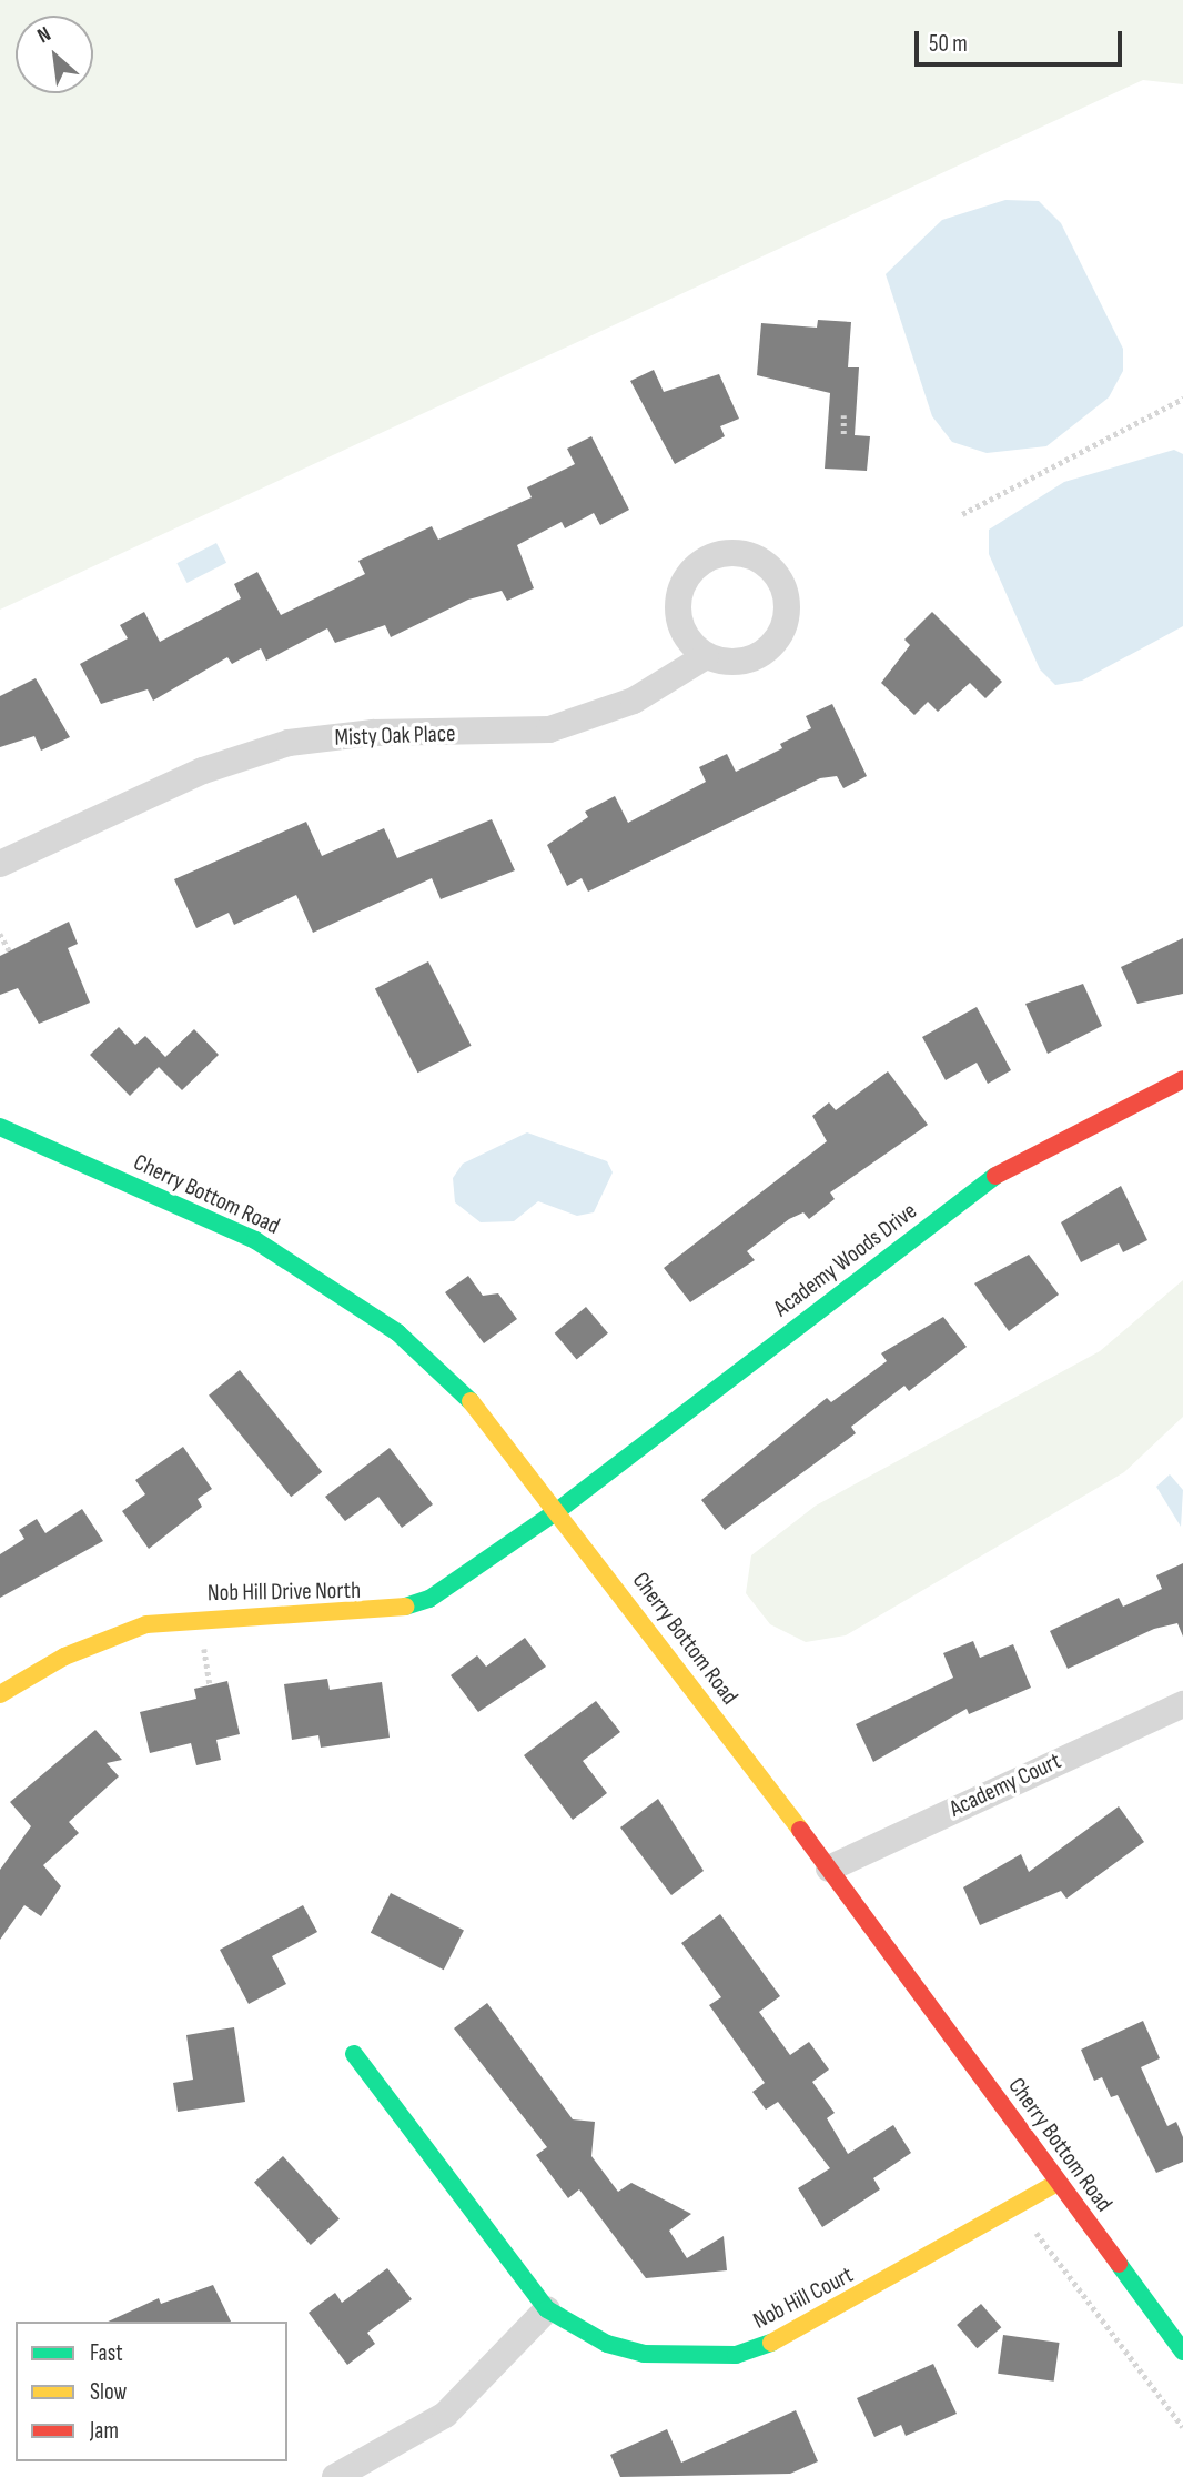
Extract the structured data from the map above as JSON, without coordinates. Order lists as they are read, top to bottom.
{
  "streets": {
    "street": [
      "Misty Oak Place",
      "Cherry Bottom Road",
      "Academy Woods Drive",
      "Nob Hill Drive North",
      "Academy Court",
      "Nob Hill Court"
    ]
  },
  "crossings": [
    ["Cherry Bottom Road", "Academy Woods Drive"],
    ["Cherry Bottom Road", "Nob Hill Drive North"],
    ["Cherry Bottom Road", "Academy Court"],
    ["Cherry Bottom Road", "Nob Hill Court"],
    ["Academy Woods Drive", "Nob Hill Drive North"]
  ],
  "legend": ["Fast", "Slow", "Jam"],
  "scale_bar": "50 m",
  "north": "top left"
}
